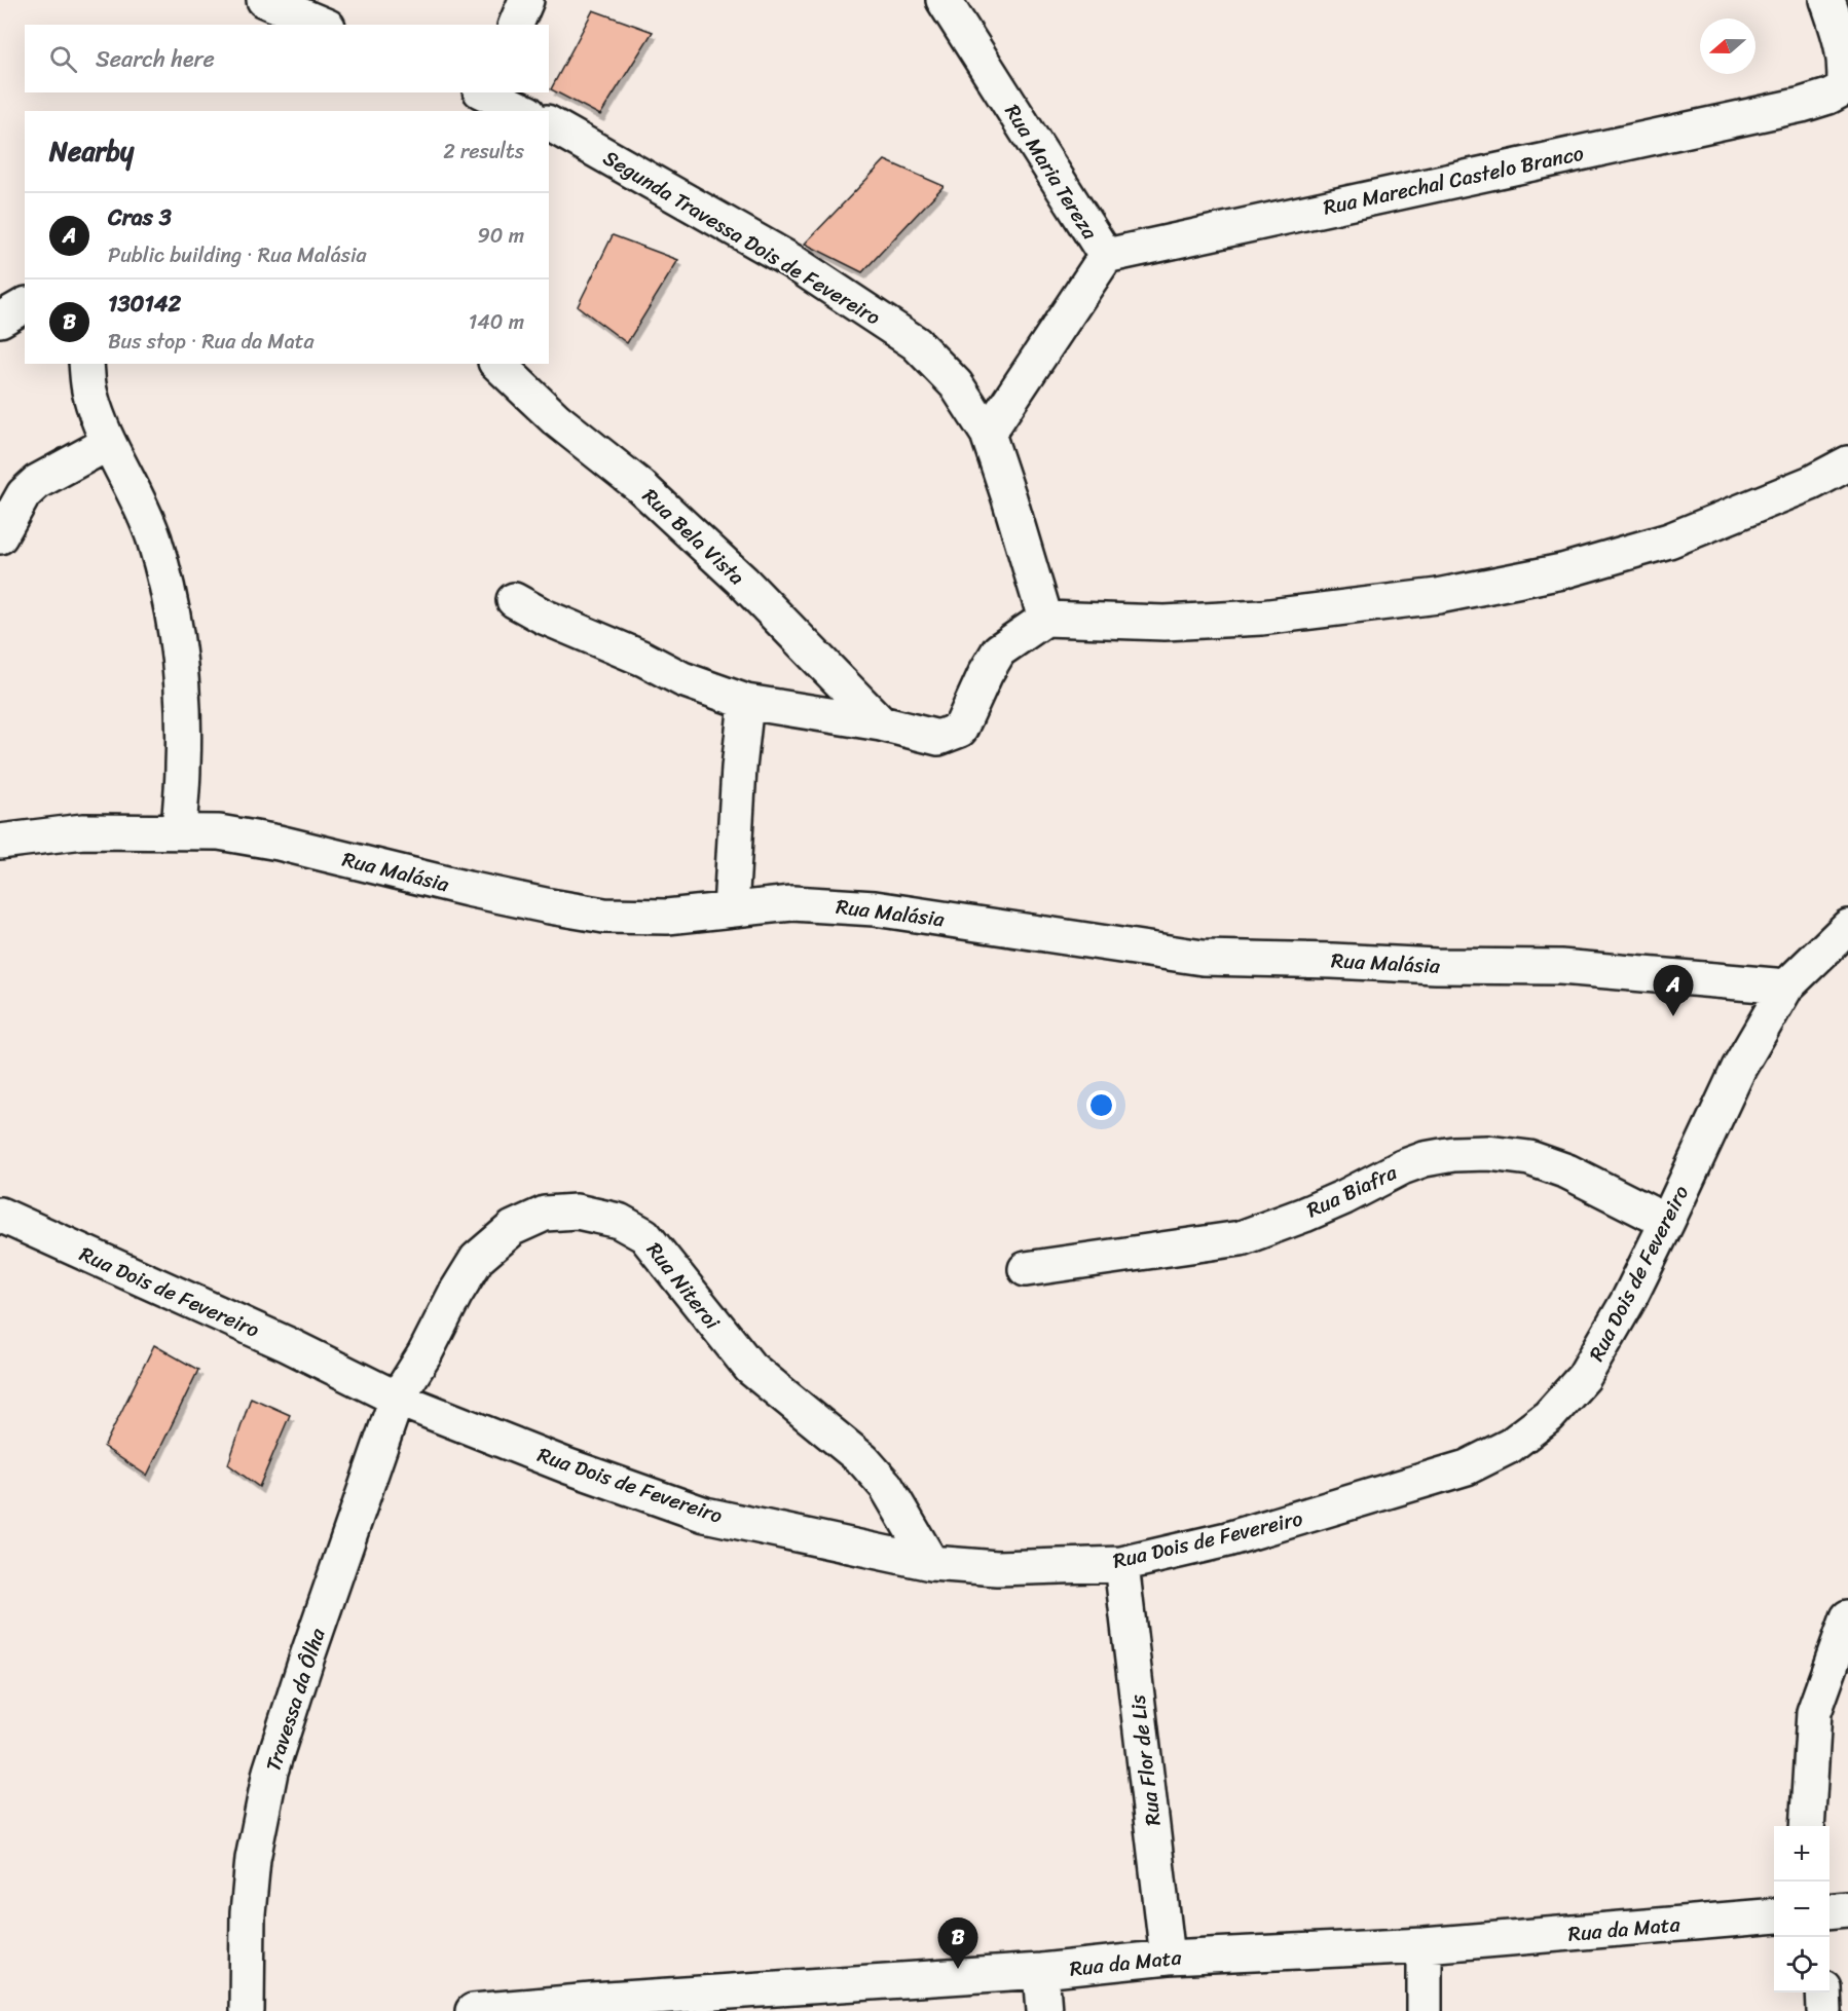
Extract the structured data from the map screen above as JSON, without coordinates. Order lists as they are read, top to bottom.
{
  "streets": {
    "street": [
      "Rua Maria Tereza",
      "Rua Marechal Castelo Branco",
      "Segunda Travessa Dois de Fevereiro",
      "Rua Bela Vista",
      "Rua Malásia",
      "Rua Biafra",
      "Rua Dois de Fevereiro",
      "Rua Niteroi",
      "Travessa da Ôlha",
      "Rua Flor de Lis",
      "Rua da Mata"
    ]
  },
  "crossings": [
    ["Rua Maria Tereza", "Rua Marechal Castelo Branco"],
    ["Rua Maria Tereza", "Segunda Travessa Dois de Fevereiro"],
    ["Rua Malásia", "Rua Dois de Fevereiro"],
    ["Rua Biafra", "Rua Dois de Fevereiro"],
    ["Rua Dois de Fevereiro", "Rua Niteroi"],
    ["Rua Dois de Fevereiro", "Travessa da Ôlha"],
    ["Rua Dois de Fevereiro", "Rua Flor de Lis"],
    ["Rua Niteroi", "Travessa da Ôlha"],
    ["Rua Flor de Lis", "Rua da Mata"]
  ],
  "north": "left",
  "page": {
    "search": "Search here",
    "heading": ["Nearby", "2 results"],
    "list": [
      {
        "mark": "A",
        "name": "Cras 3",
        "note": "Public building · Rua Malásia",
        "value": "90 m"
      },
      {
        "mark": "B",
        "name": "130142",
        "note": "Bus stop · Rua da Mata",
        "value": "140 m"
      }
    ],
    "pins": ["A", "B"],
    "map_buttons": ["+", "−"]
  }
}
